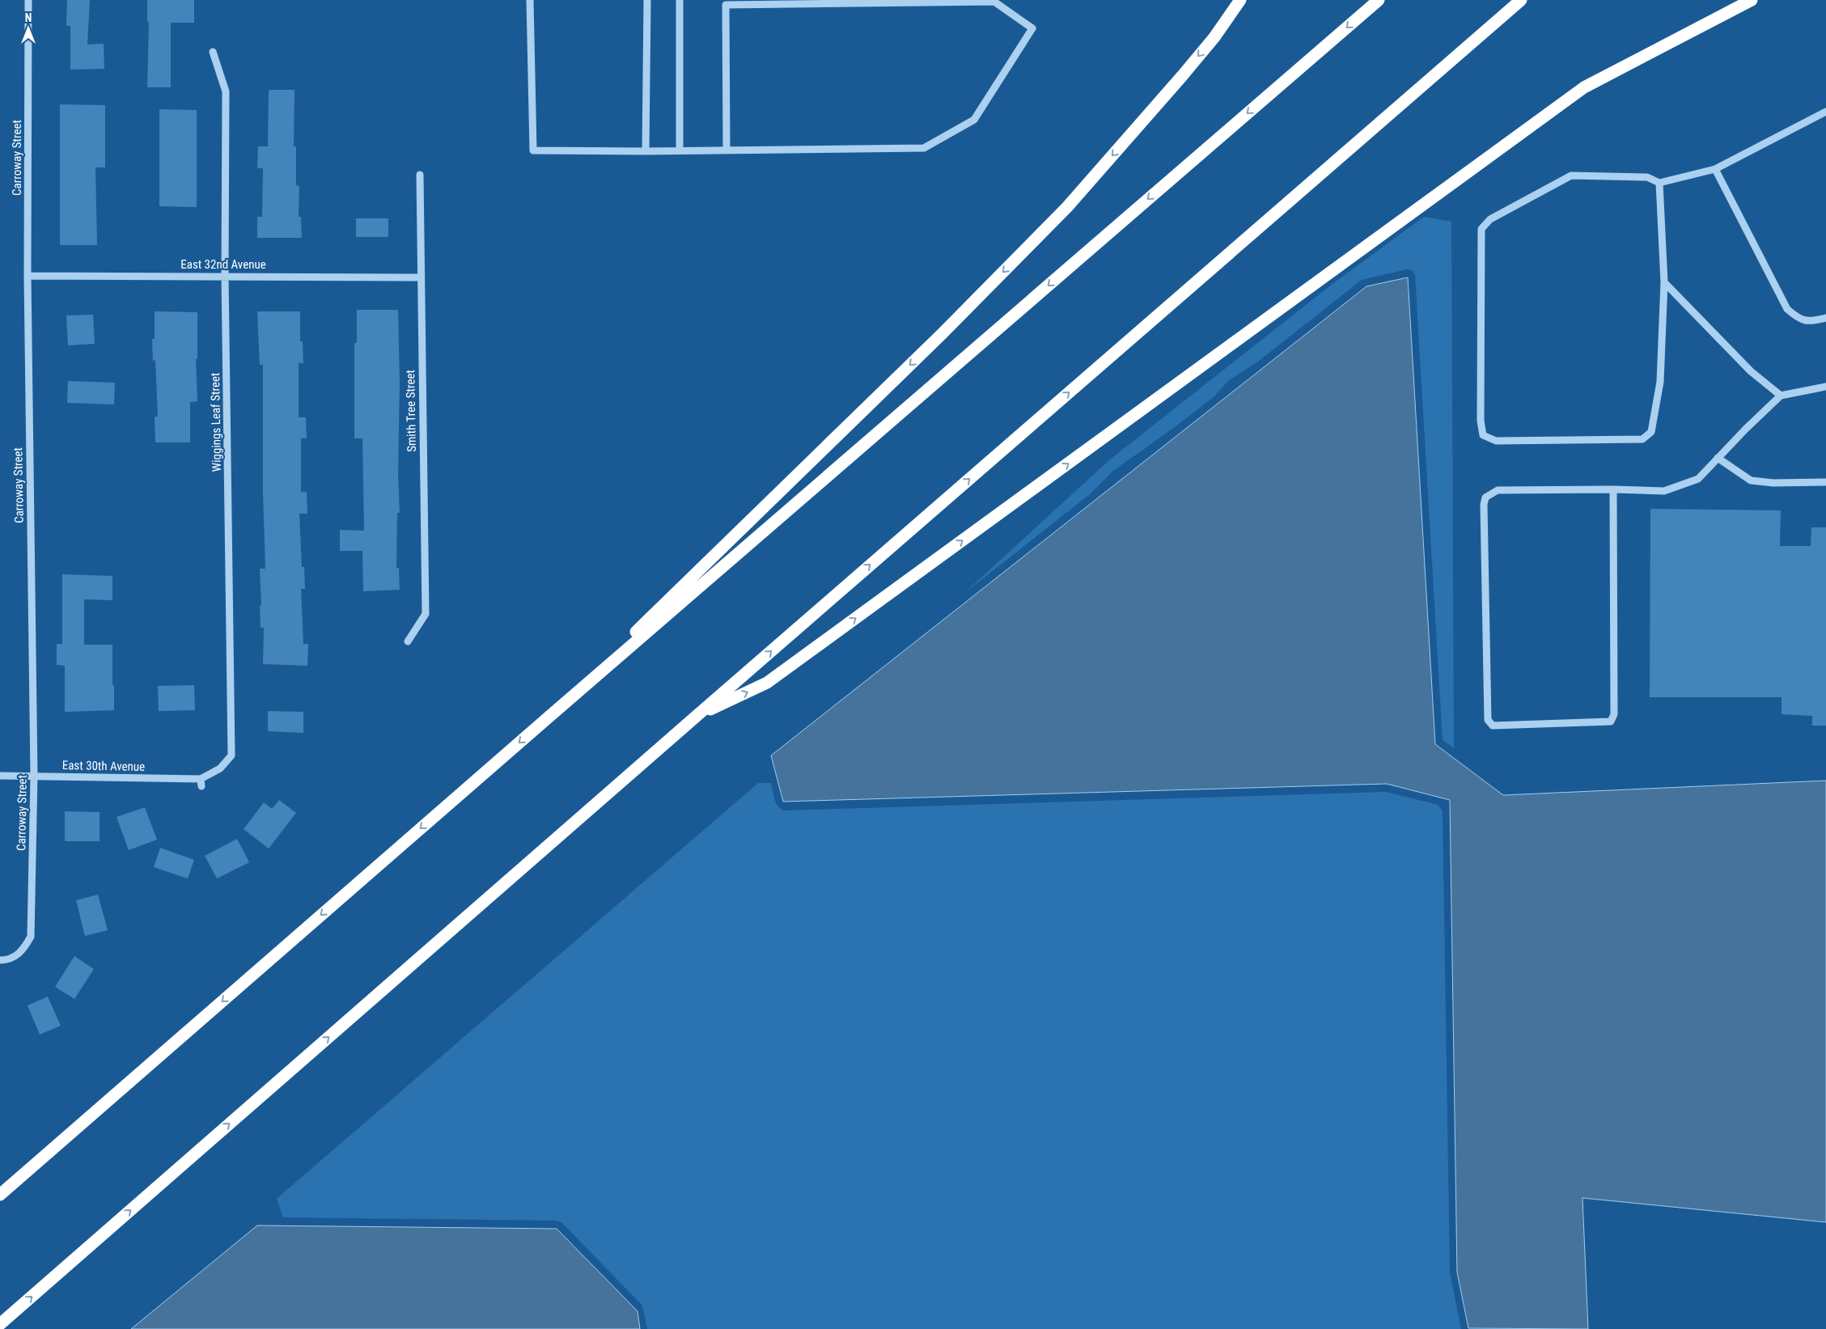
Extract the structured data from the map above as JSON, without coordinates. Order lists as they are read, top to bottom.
{
  "streets": {
    "street": [
      "Carroway Street",
      "East 32nd Avenue",
      "Smith Tree Street",
      "Wiggings Leaf Street",
      "East 30th Avenue"
    ]
  },
  "crossings": [
    ["Carroway Street", "East 32nd Avenue"],
    ["Carroway Street", "East 30th Avenue"],
    ["East 32nd Avenue", "Smith Tree Street"],
    ["East 32nd Avenue", "Wiggings Leaf Street"],
    ["Wiggings Leaf Street", "East 30th Avenue"]
  ],
  "north": "top"
}
